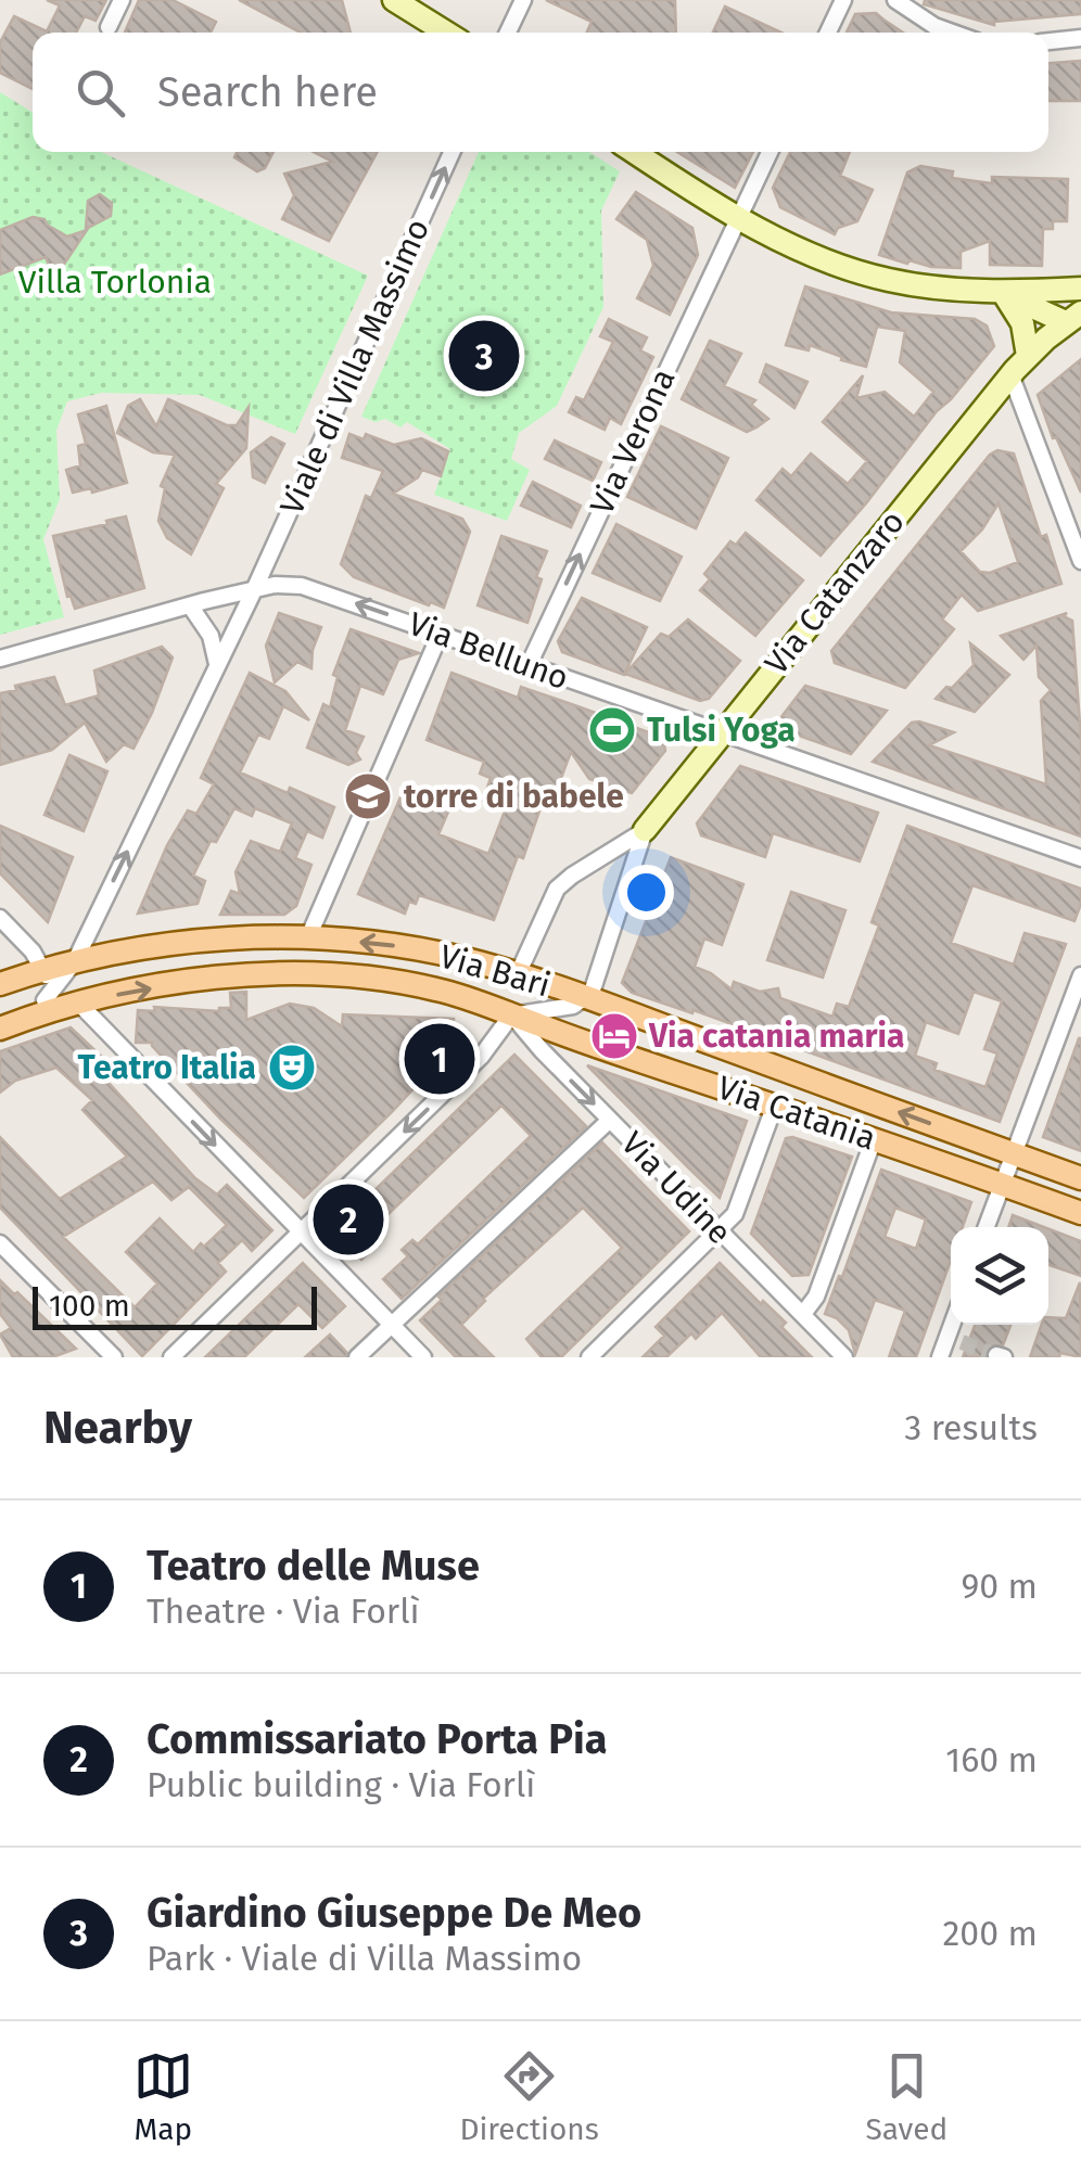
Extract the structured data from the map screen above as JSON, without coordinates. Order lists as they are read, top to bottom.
{
  "streets": {
    "main road": ["Via Bari", "Via Catania"],
    "street": [
      "Viale di Villa Massimo",
      "Via Verona",
      "Via Catanzaro",
      "Via Belluno",
      "Via Udine"
    ]
  },
  "crossings": [
    ["Viale di Villa Massimo", "Via Belluno"],
    ["Viale di Villa Massimo", "Via Bari"],
    ["Via Verona", "Via Belluno"],
    ["Via Catanzaro", "Via Belluno"],
    ["Via Bari", "Via Catania"],
    ["Via Bari", "Via Udine"],
    ["Via Catania", "Via Udine"]
  ],
  "one_way": ["Viale di Villa Massimo", "Via Verona"],
  "parks": ["Villa Torlonia"],
  "places": {
    "sports": ["Tulsi Yoga"],
    "school or university": ["torre di babele"],
    "hotel": ["Via catania maria"],
    "theatre": ["Teatro Italia"]
  },
  "scale_bar": "100 m",
  "page": {
    "search": "Search here",
    "pins": ["3", "1", "2"],
    "scale": "100 m",
    "heading": ["Nearby", "3 results"],
    "list": [
      {
        "mark": "1",
        "name": "Teatro delle Muse",
        "note": "Theatre · Via Forlì",
        "value": "90 m"
      },
      {
        "mark": "2",
        "name": "Commissariato Porta Pia",
        "note": "Public building · Via Forlì",
        "value": "160 m"
      },
      {
        "mark": "3",
        "name": "Giardino Giuseppe De Meo",
        "note": "Park · Viale di Villa Massimo",
        "value": "200 m"
      }
    ],
    "nav": ["Map", "Directions", "Saved"]
  }
}
